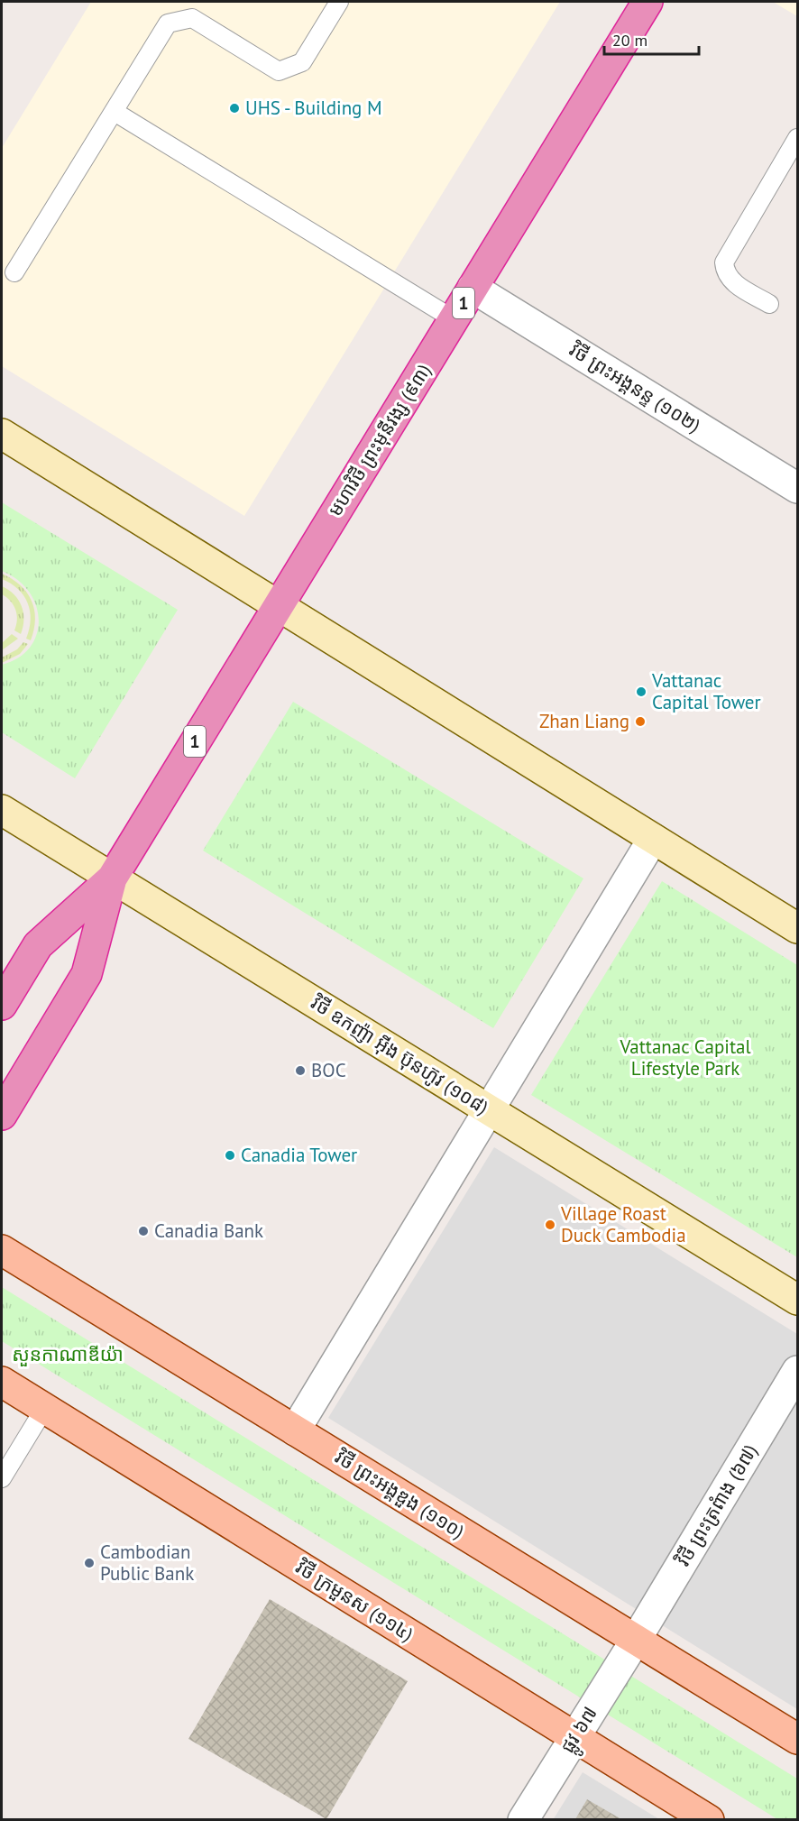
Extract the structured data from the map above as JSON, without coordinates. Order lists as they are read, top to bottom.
{
  "streets": {
    "highway": ["1", "មហាវិថី ព្រះមុនីវង្ស (៩៣)"],
    "main road": ["វិថី ព្រះអង្គឌួង (១១០)", "វិថី ក្រមួនស (១១៤)"],
    "street": [
      "វិថី ព្រះអង្គនន្ទ (១០២)",
      "វិថី ឧកញ៉ា អ៊ីង ប៊ុនហ៊ូវ (១០៨)",
      "វិថី ព្រះត្រពំាង (៦៧)",
      "ផ្លូវ ៦៧"
    ]
  },
  "crossings": [
    ["វិថី ព្រះអង្គនន្ទ (១០២)", "មហាវិថី ព្រះមុនីវង្ស (៩៣)"],
    ["មហាវិថី ព្រះមុនីវង្ស (៩៣)", "វិថី ឧកញ៉ា អ៊ីង ប៊ុនហ៊ូវ (១០៨)"],
    ["វិថី ព្រះអង្គឌួង (១១០)", "វិថី ព្រះត្រពំាង (៦៧)"],
    ["វិថី ព្រះអង្គឌួង (១១០)", "ផ្លូវ ៦៧"],
    ["វិថី ព្រះត្រពំាង (៦៧)", "ផ្លូវ ៦៧"],
    ["វិថី ក្រមួនស (១១៤)", "ផ្លូវ ៦៧"]
  ],
  "parks": ["Vattanac Capital Lifestyle Park", "សួនកាណាឌីយ៉ា"],
  "places": [
    "UHS - Building M",
    "Vattanac Capital Tower",
    "Zhan Liang",
    "BOC",
    "Canadia Tower",
    "Village Roast Duck Cambodia",
    "Canadia Bank",
    "Cambodian Public Bank"
  ],
  "scale_bar": "20 m"
}
